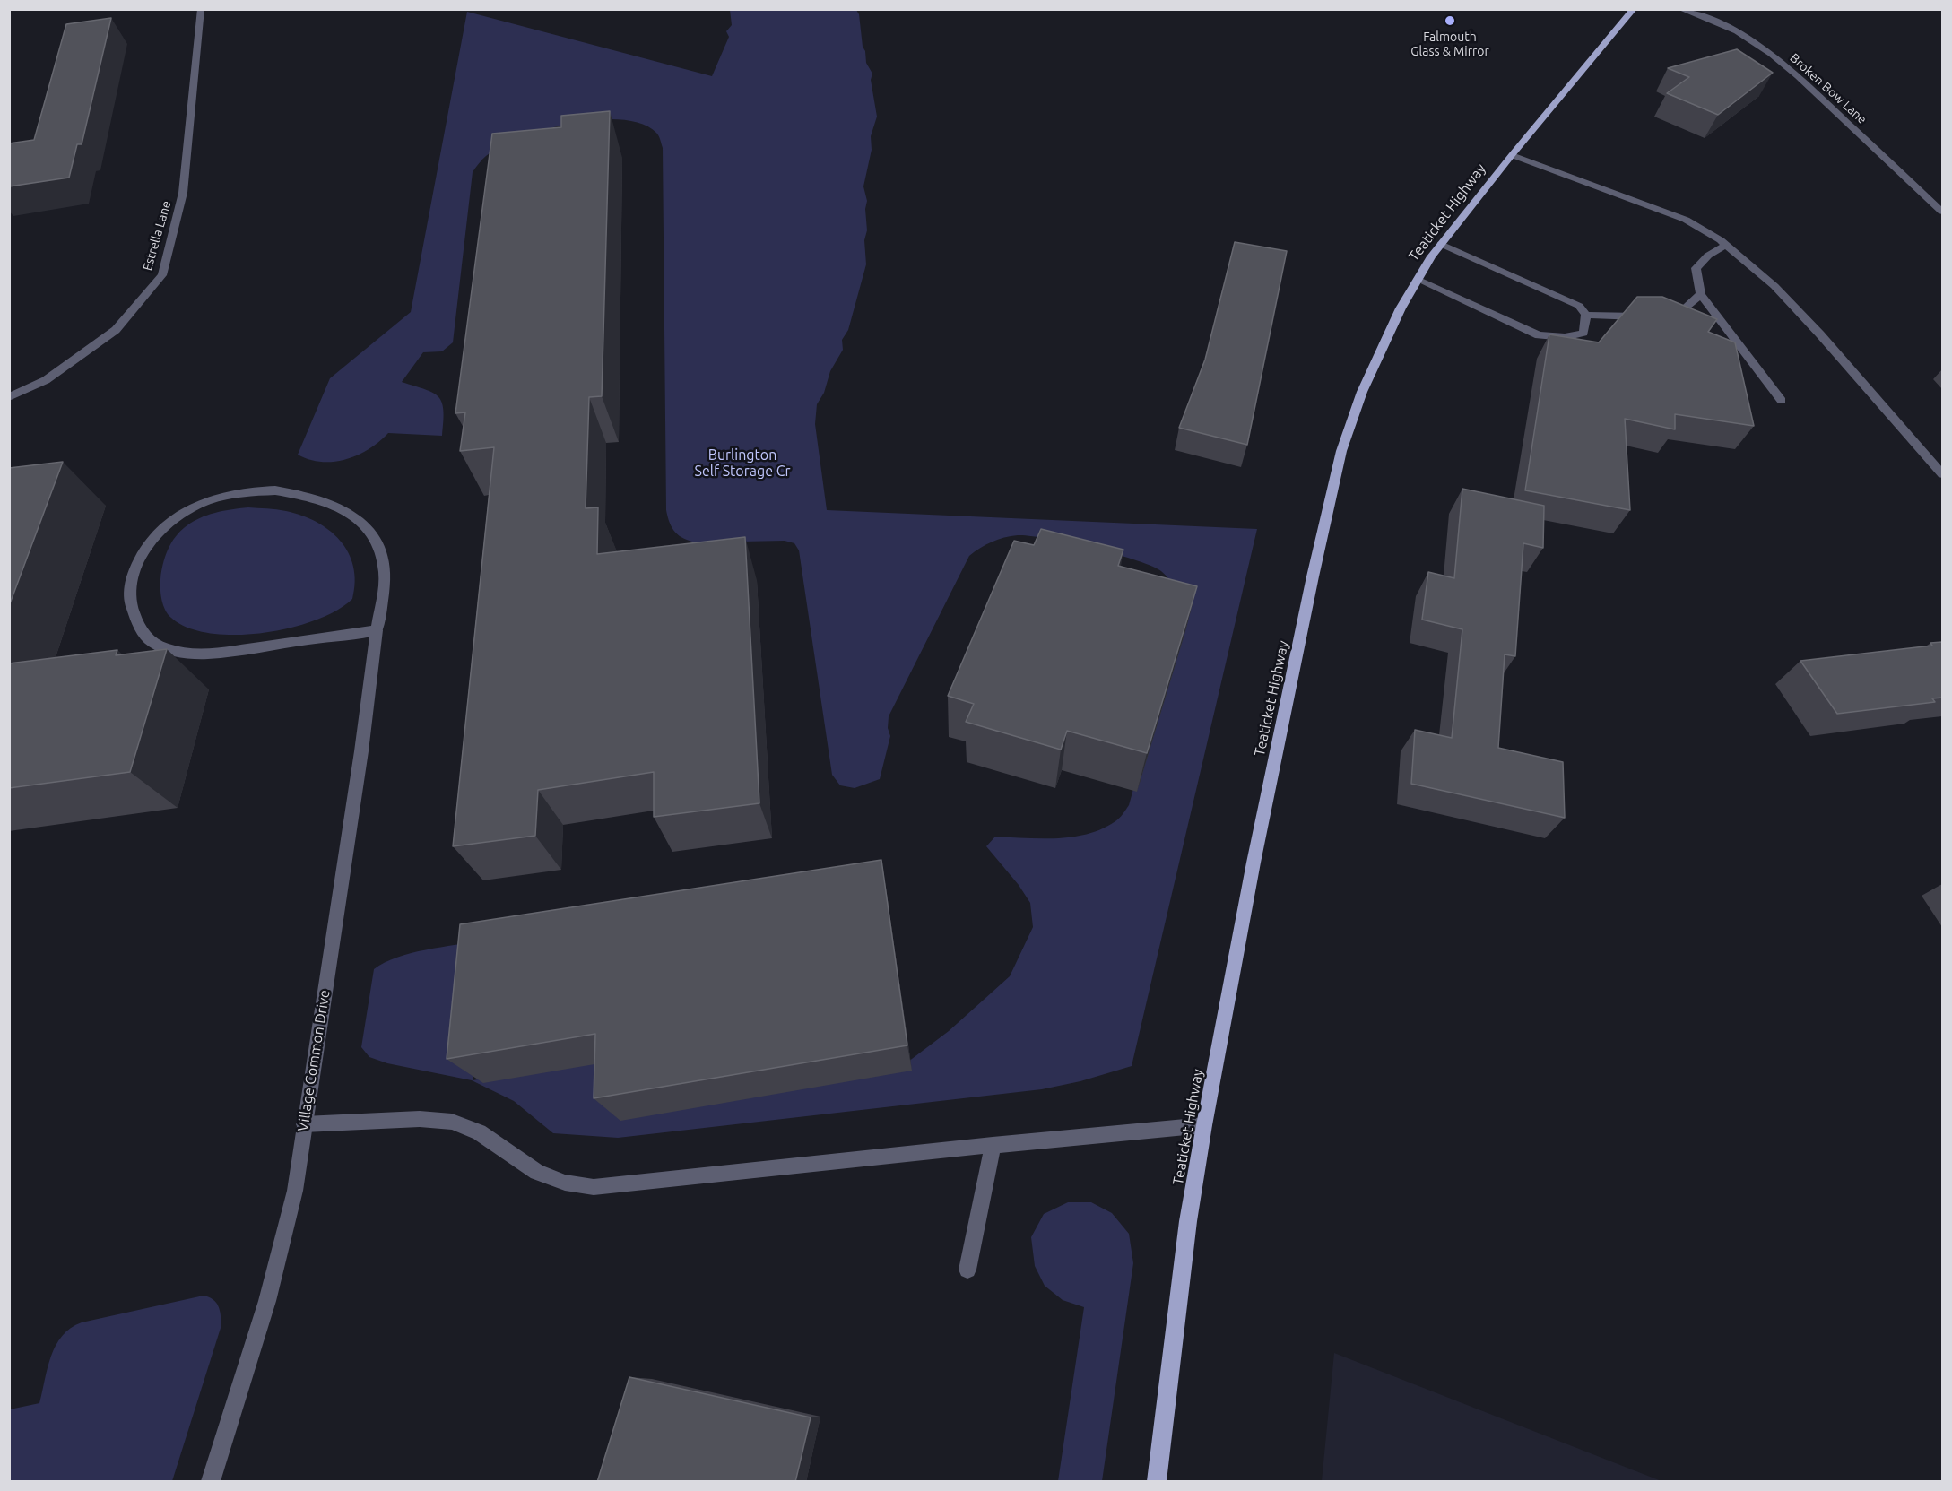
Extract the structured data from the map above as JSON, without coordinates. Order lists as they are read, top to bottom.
{
  "streets": {
    "main road": ["Teaticket Highway"],
    "street": ["Broken Bow Lane", "Estrella Lane", "Village Common Drive"]
  },
  "parks": ["Burlington Self Storage Cr"],
  "places": ["Falmouth Glass & Mirror"]
}
